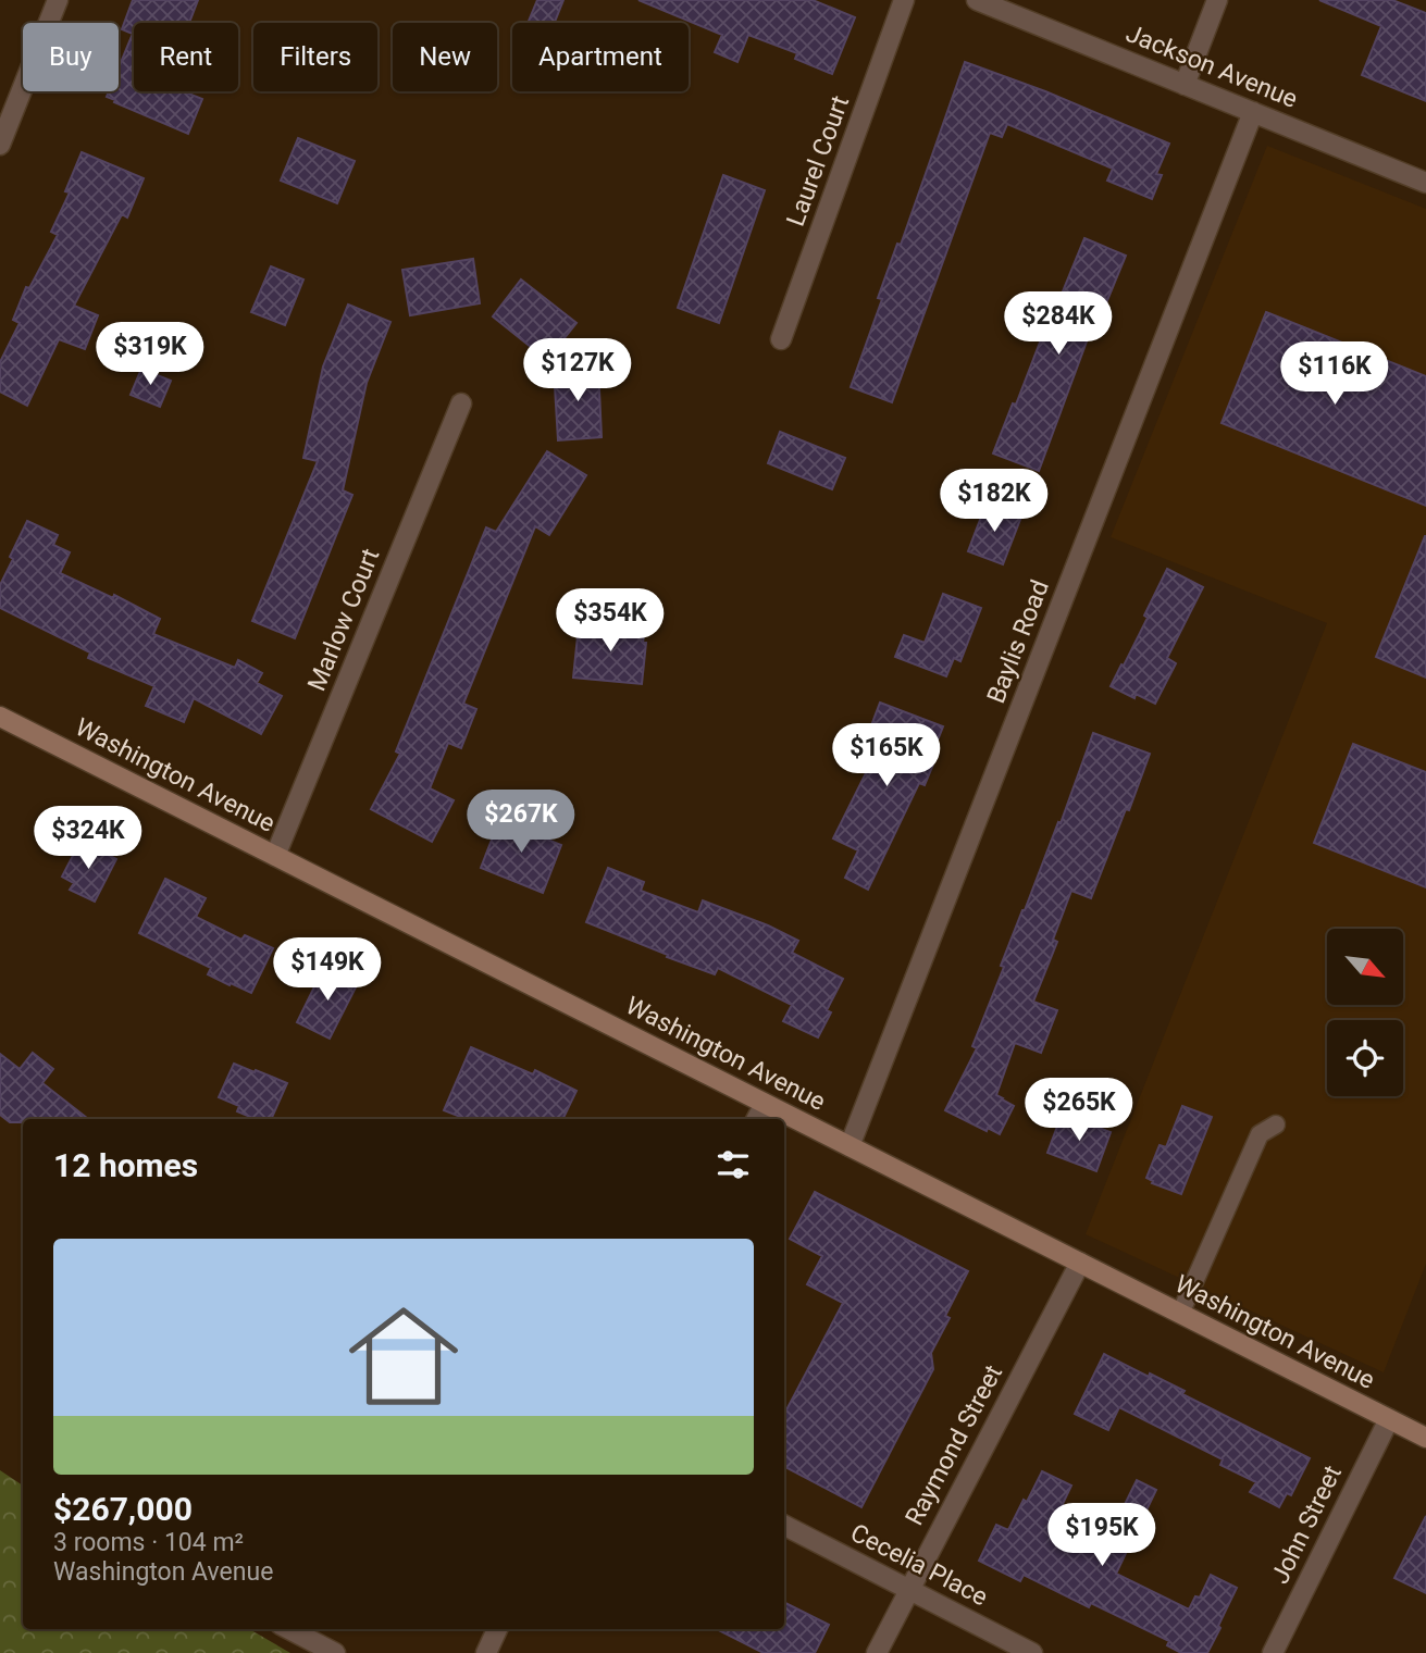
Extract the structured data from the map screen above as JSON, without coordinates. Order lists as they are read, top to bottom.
{
  "streets": {
    "street": [
      "Jackson Avenue",
      "Laurel Court",
      "Marlow Court",
      "Baylis Road",
      "Washington Avenue",
      "Raymond Street",
      "John Street",
      "Cecelia Place"
    ]
  },
  "crossings": [
    ["Jackson Avenue", "Baylis Road"],
    ["Marlow Court", "Washington Avenue"],
    ["Baylis Road", "Washington Avenue"],
    ["Washington Avenue", "Raymond Street"],
    ["Washington Avenue", "John Street"],
    ["Raymond Street", "Cecelia Place"]
  ],
  "north": "bottom right",
  "page": {
    "chip": [
      "Buy",
      "Rent",
      "Filters",
      "New",
      "Apartment"
    ],
    "price": [
      "$284K",
      "$319K",
      "$127K",
      "$116K",
      "$182K",
      "$354K",
      "$165K",
      "$267K",
      "$324K",
      "$149K",
      "$265K",
      "$195K"
    ],
    "heading": "12 homes",
    "list": [
      {
        "name": "$267,000",
        "note": "3 rooms · 104 m² · Washington Avenue"
      }
    ]
  }
}
